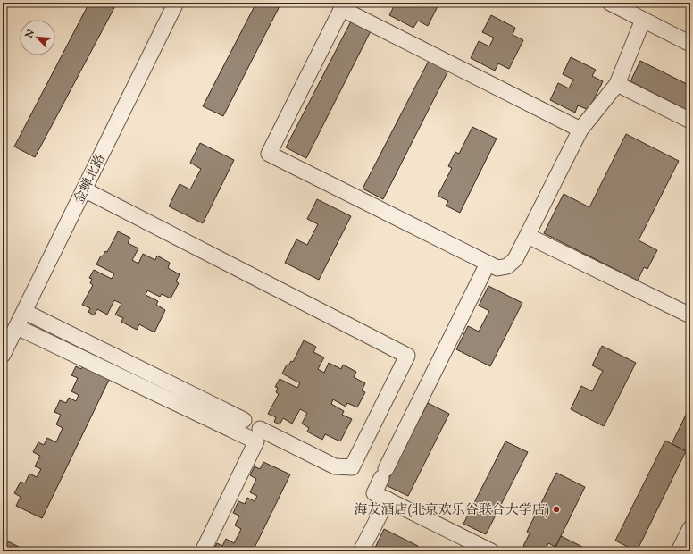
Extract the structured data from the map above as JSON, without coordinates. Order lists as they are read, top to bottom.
{
  "streets": {
    "street": ["金蝉北路"]
  },
  "places": ["海友酒店(北京欢乐谷联合大学店)"],
  "north": "top left"
}
